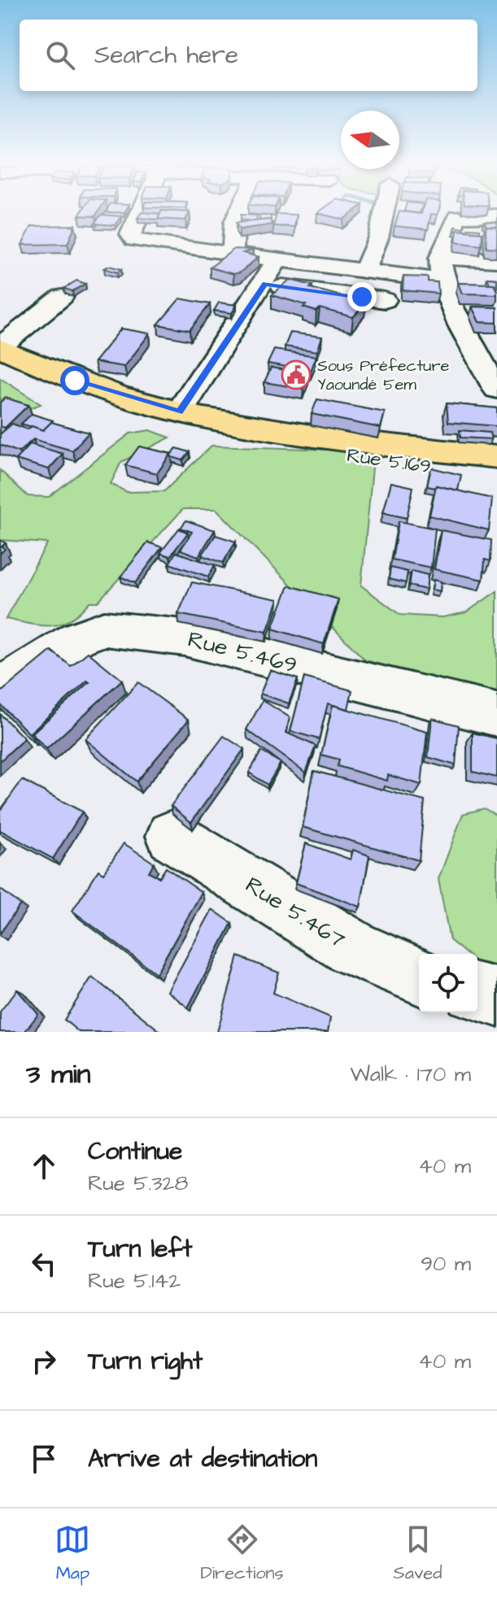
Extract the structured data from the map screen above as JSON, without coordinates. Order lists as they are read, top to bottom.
{
  "streets": {
    "main road": ["Rue 5.169"],
    "street": ["Rue 5.469", "Rue 5.467"]
  },
  "places": {
    "public building": ["Sous Préfecture Yaoundé 5em"]
  },
  "north": "left",
  "page": {
    "search": "Search here",
    "heading": ["3 min", "Walk · 170 m"],
    "list": [
      ["Continue", "Rue 5.328", "40 m"],
      ["Turn left", "Rue 5.142", "90 m"],
      ["Turn right", "40 m"],
      "Arrive at destination"
    ],
    "nav": ["Map", "Directions", "Saved"]
  }
}
